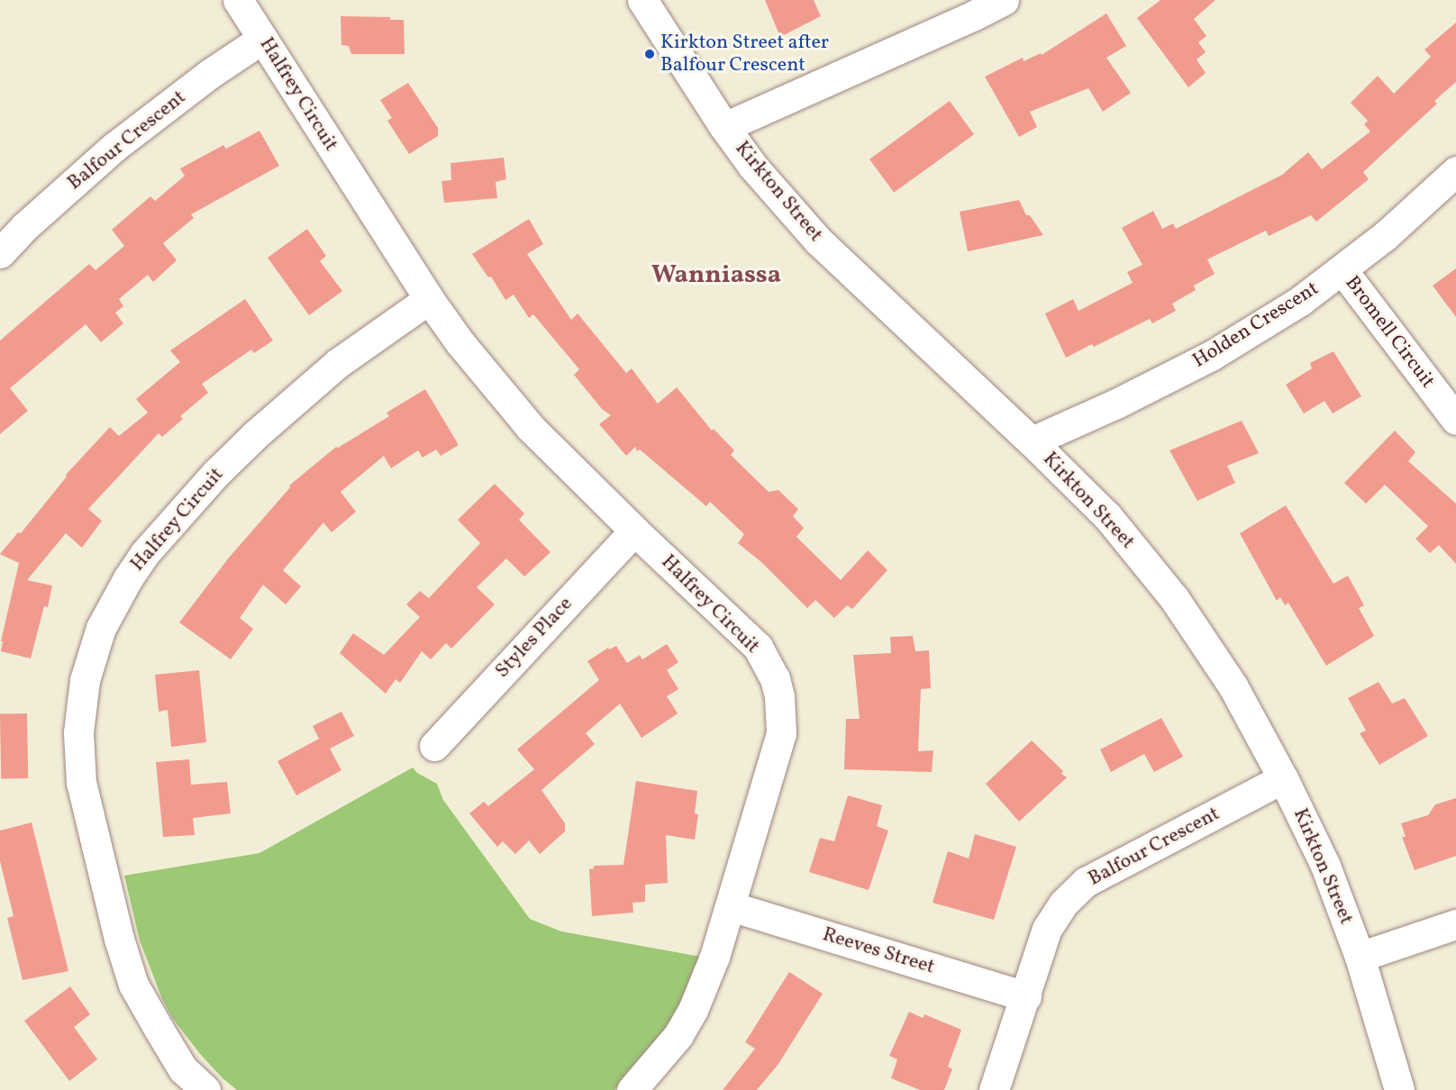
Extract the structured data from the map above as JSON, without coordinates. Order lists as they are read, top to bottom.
{
  "streets": {
    "street": [
      "Halfrey Circuit",
      "Balfour Crescent",
      "Kirkton Street",
      "Holden Crescent",
      "Bromell Circuit",
      "Styles Place",
      "Reeves Street"
    ]
  },
  "crossings": [
    ["Halfrey Circuit", "Balfour Crescent"],
    ["Halfrey Circuit", "Styles Place"],
    ["Halfrey Circuit", "Reeves Street"],
    ["Balfour Crescent", "Kirkton Street"],
    ["Balfour Crescent", "Reeves Street"],
    ["Kirkton Street", "Holden Crescent"],
    ["Holden Crescent", "Bromell Circuit"]
  ],
  "districts": ["Wanniassa"],
  "places": ["Kirkton Street after Balfour Crescent"]
}
